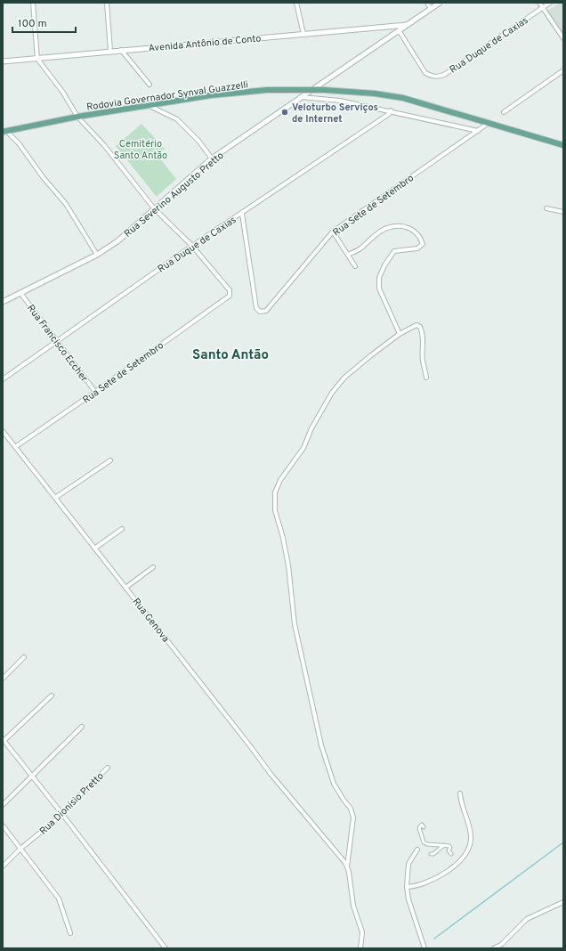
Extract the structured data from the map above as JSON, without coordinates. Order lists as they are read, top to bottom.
{
  "streets": {
    "main road": ["Rodovia Governador Synval Guazzelli"],
    "street": [
      "Avenida Antônio de Conto",
      "Rua Duque de Caxias",
      "Rua Severino Augusto Pretto",
      "Rua Sete de Setembro",
      "Rua Francisco Eccher",
      "Rua Genova",
      "Rua Dionisio Pretto"
    ]
  },
  "crossings": [
    ["Avenida Antônio de Conto", "Rua Severino Augusto Pretto"],
    ["Rua Duque de Caxias", "Rua Severino Augusto Pretto"],
    ["Rua Duque de Caxias", "Rua Sete de Setembro"],
    ["Rua Duque de Caxias", "Rua Francisco Eccher"],
    ["Rodovia Governador Synval Guazzelli", "Rua Sete de Setembro"],
    ["Rua Severino Augusto Pretto", "Rua Francisco Eccher"],
    ["Rua Sete de Setembro", "Rua Francisco Eccher"],
    ["Rua Sete de Setembro", "Rua Genova"]
  ],
  "districts": ["Santo Antão"],
  "parks": ["Cemitério Santo Antão"],
  "places": ["Veloturbo Serviços de Internet"],
  "scale_bar": "100 m"
}
